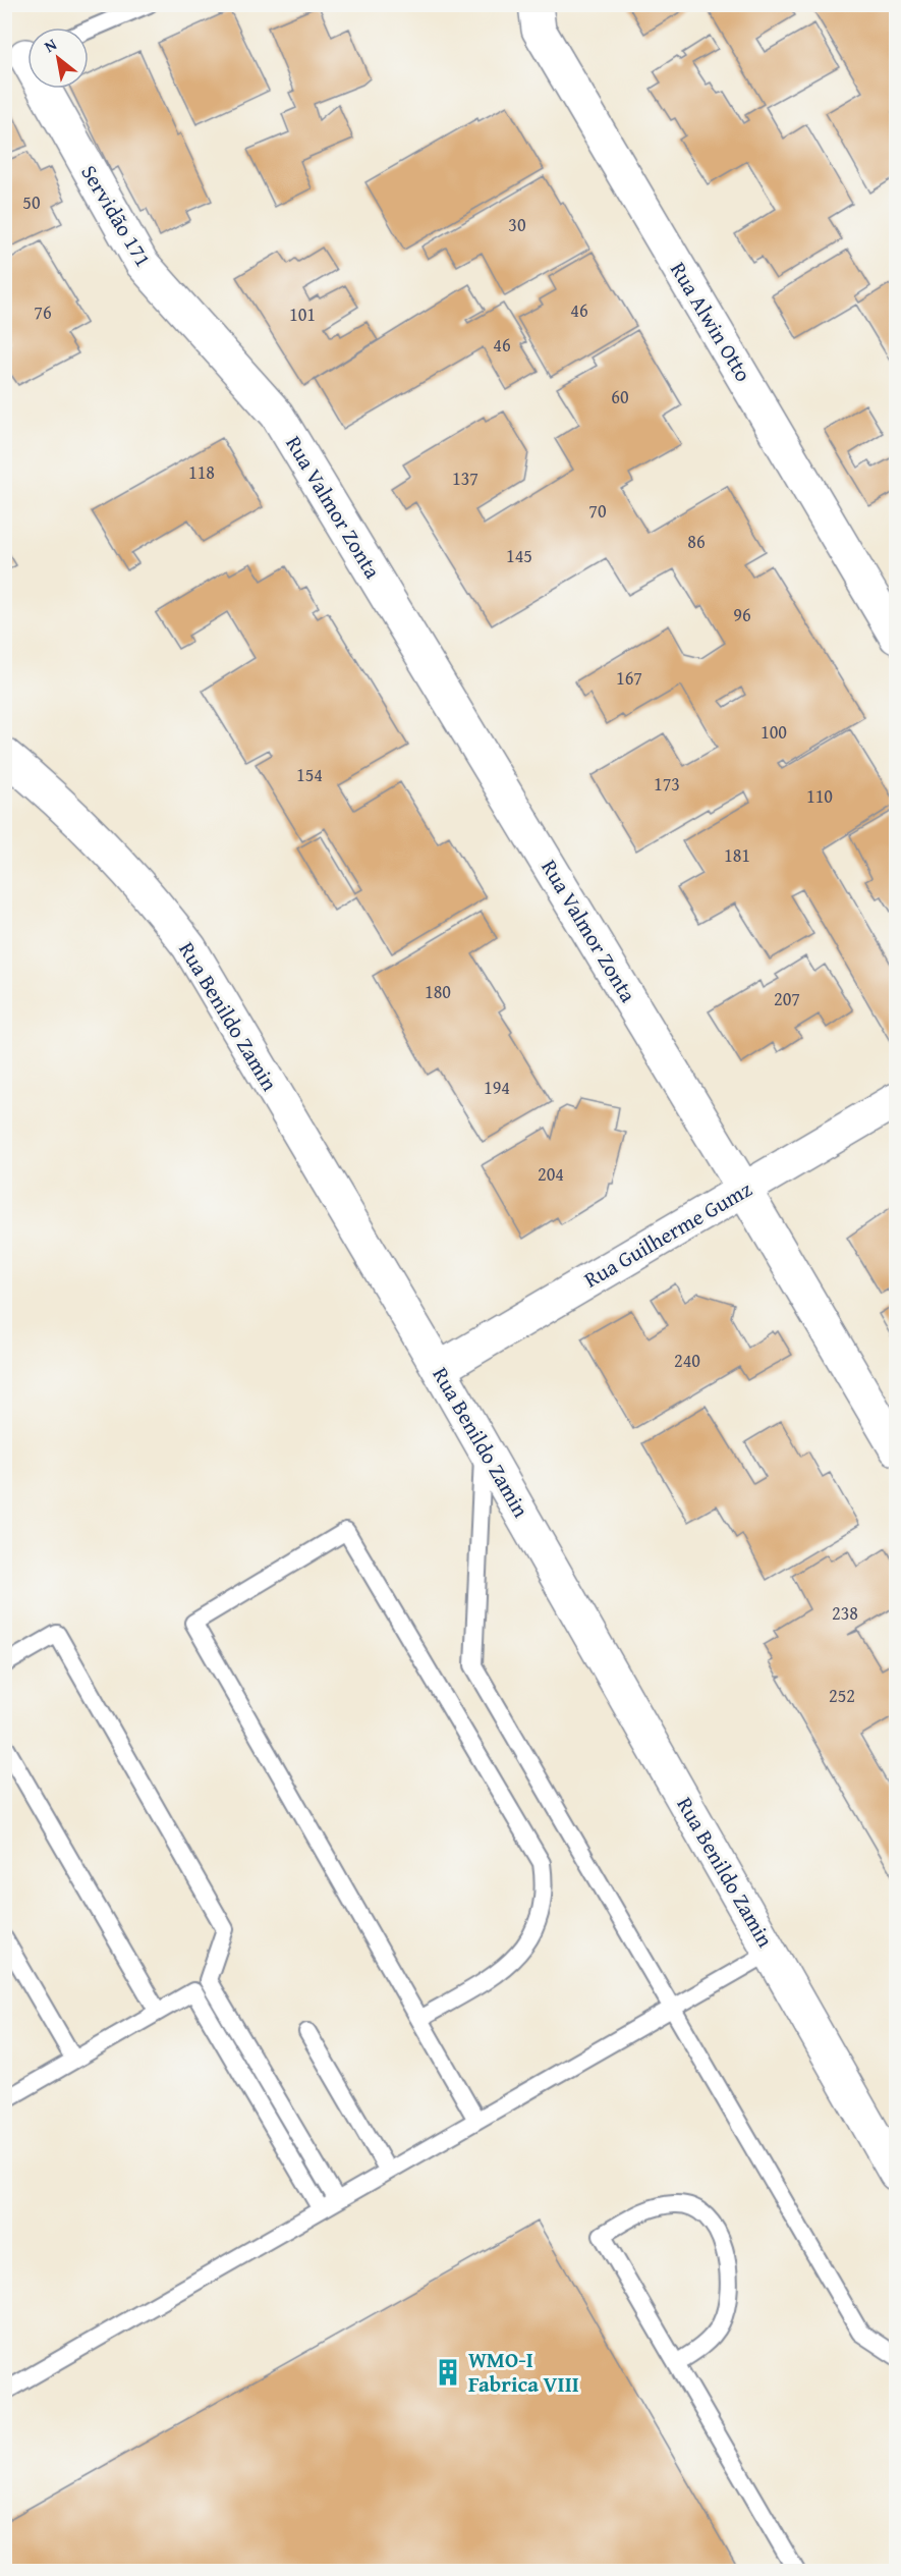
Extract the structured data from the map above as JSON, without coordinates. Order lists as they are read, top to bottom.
{
  "streets": {
    "street": [
      "Servidão 171",
      "Rua Alwin Otto",
      "Rua Valmor Zonta",
      "Rua Benildo Zamin",
      "Rua Guilherme Gumz"
    ]
  },
  "crossings": [
    ["Servidão 171", "Rua Valmor Zonta"],
    ["Rua Valmor Zonta", "Rua Guilherme Gumz"],
    ["Rua Benildo Zamin", "Rua Guilherme Gumz"]
  ],
  "places": {
    "building": ["WMO-I Fabrica VIII"]
  },
  "house_numbers": [
    "50",
    "30",
    "46",
    "76",
    "101",
    "46",
    "60",
    "118",
    "137",
    "70",
    "86",
    "145",
    "96",
    "167",
    "100",
    "154",
    "173",
    "110",
    "181",
    "180",
    "207",
    "194",
    "204",
    "240",
    "238",
    "252"
  ],
  "north": "top left"
}
